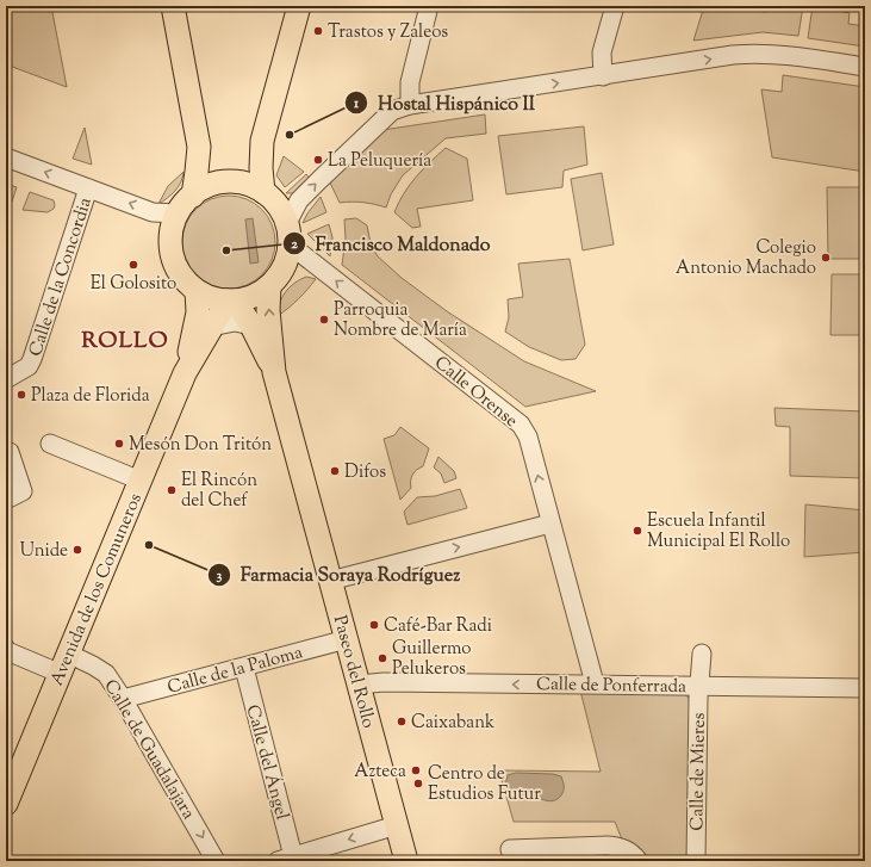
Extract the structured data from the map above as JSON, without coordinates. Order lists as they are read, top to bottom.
{
  "streets": {
    "main road": ["Avenida de los Comuneros", "Paseo del Rollo"],
    "street": [
      "Calle de la Concordia",
      "Calle Orense",
      "Calle de la Paloma",
      "Calle de Ponferrada",
      "Calle de Guadalajara",
      "Calle del Ángel",
      "Calle de Mieres"
    ]
  },
  "crossings": [
    ["Calle Orense", "Avenida de los Comuneros"],
    ["Calle Orense", "Paseo del Rollo"],
    ["Calle Orense", "Calle de Ponferrada"],
    ["Avenida de los Comuneros", "Paseo del Rollo"],
    ["Avenida de los Comuneros", "Calle de Guadalajara"],
    ["Calle de la Paloma", "Paseo del Rollo"],
    ["Calle de la Paloma", "Calle de Guadalajara"],
    ["Calle de la Paloma", "Calle del Ángel"],
    ["Paseo del Rollo", "Calle de Ponferrada"],
    ["Calle de Ponferrada", "Calle de Mieres"]
  ],
  "one_way": ["Calle Orense", "Calle de Guadalajara"],
  "districts": ["ROLLO"],
  "places": [
    "Trastos y Zaleos",
    "Hostal Hispánico II",
    "La Peluquería",
    "Francisco Maldonado",
    "Colegio Antonio Machado",
    "El Golosito",
    "Parroquia Nombre de María",
    "Plaza de Florida",
    "Mesón Don Tritón",
    "Difos",
    "El Rincón del Chef",
    "Escuela Infantil Municipal El Rollo",
    "Farmacia Soraya Rodríguez",
    "Unide",
    "Café-Bar Radi",
    "Guillermo Pelukeros",
    "Caixabank",
    "Azteca",
    "Centro de Estudios Futur"
  ]
}
